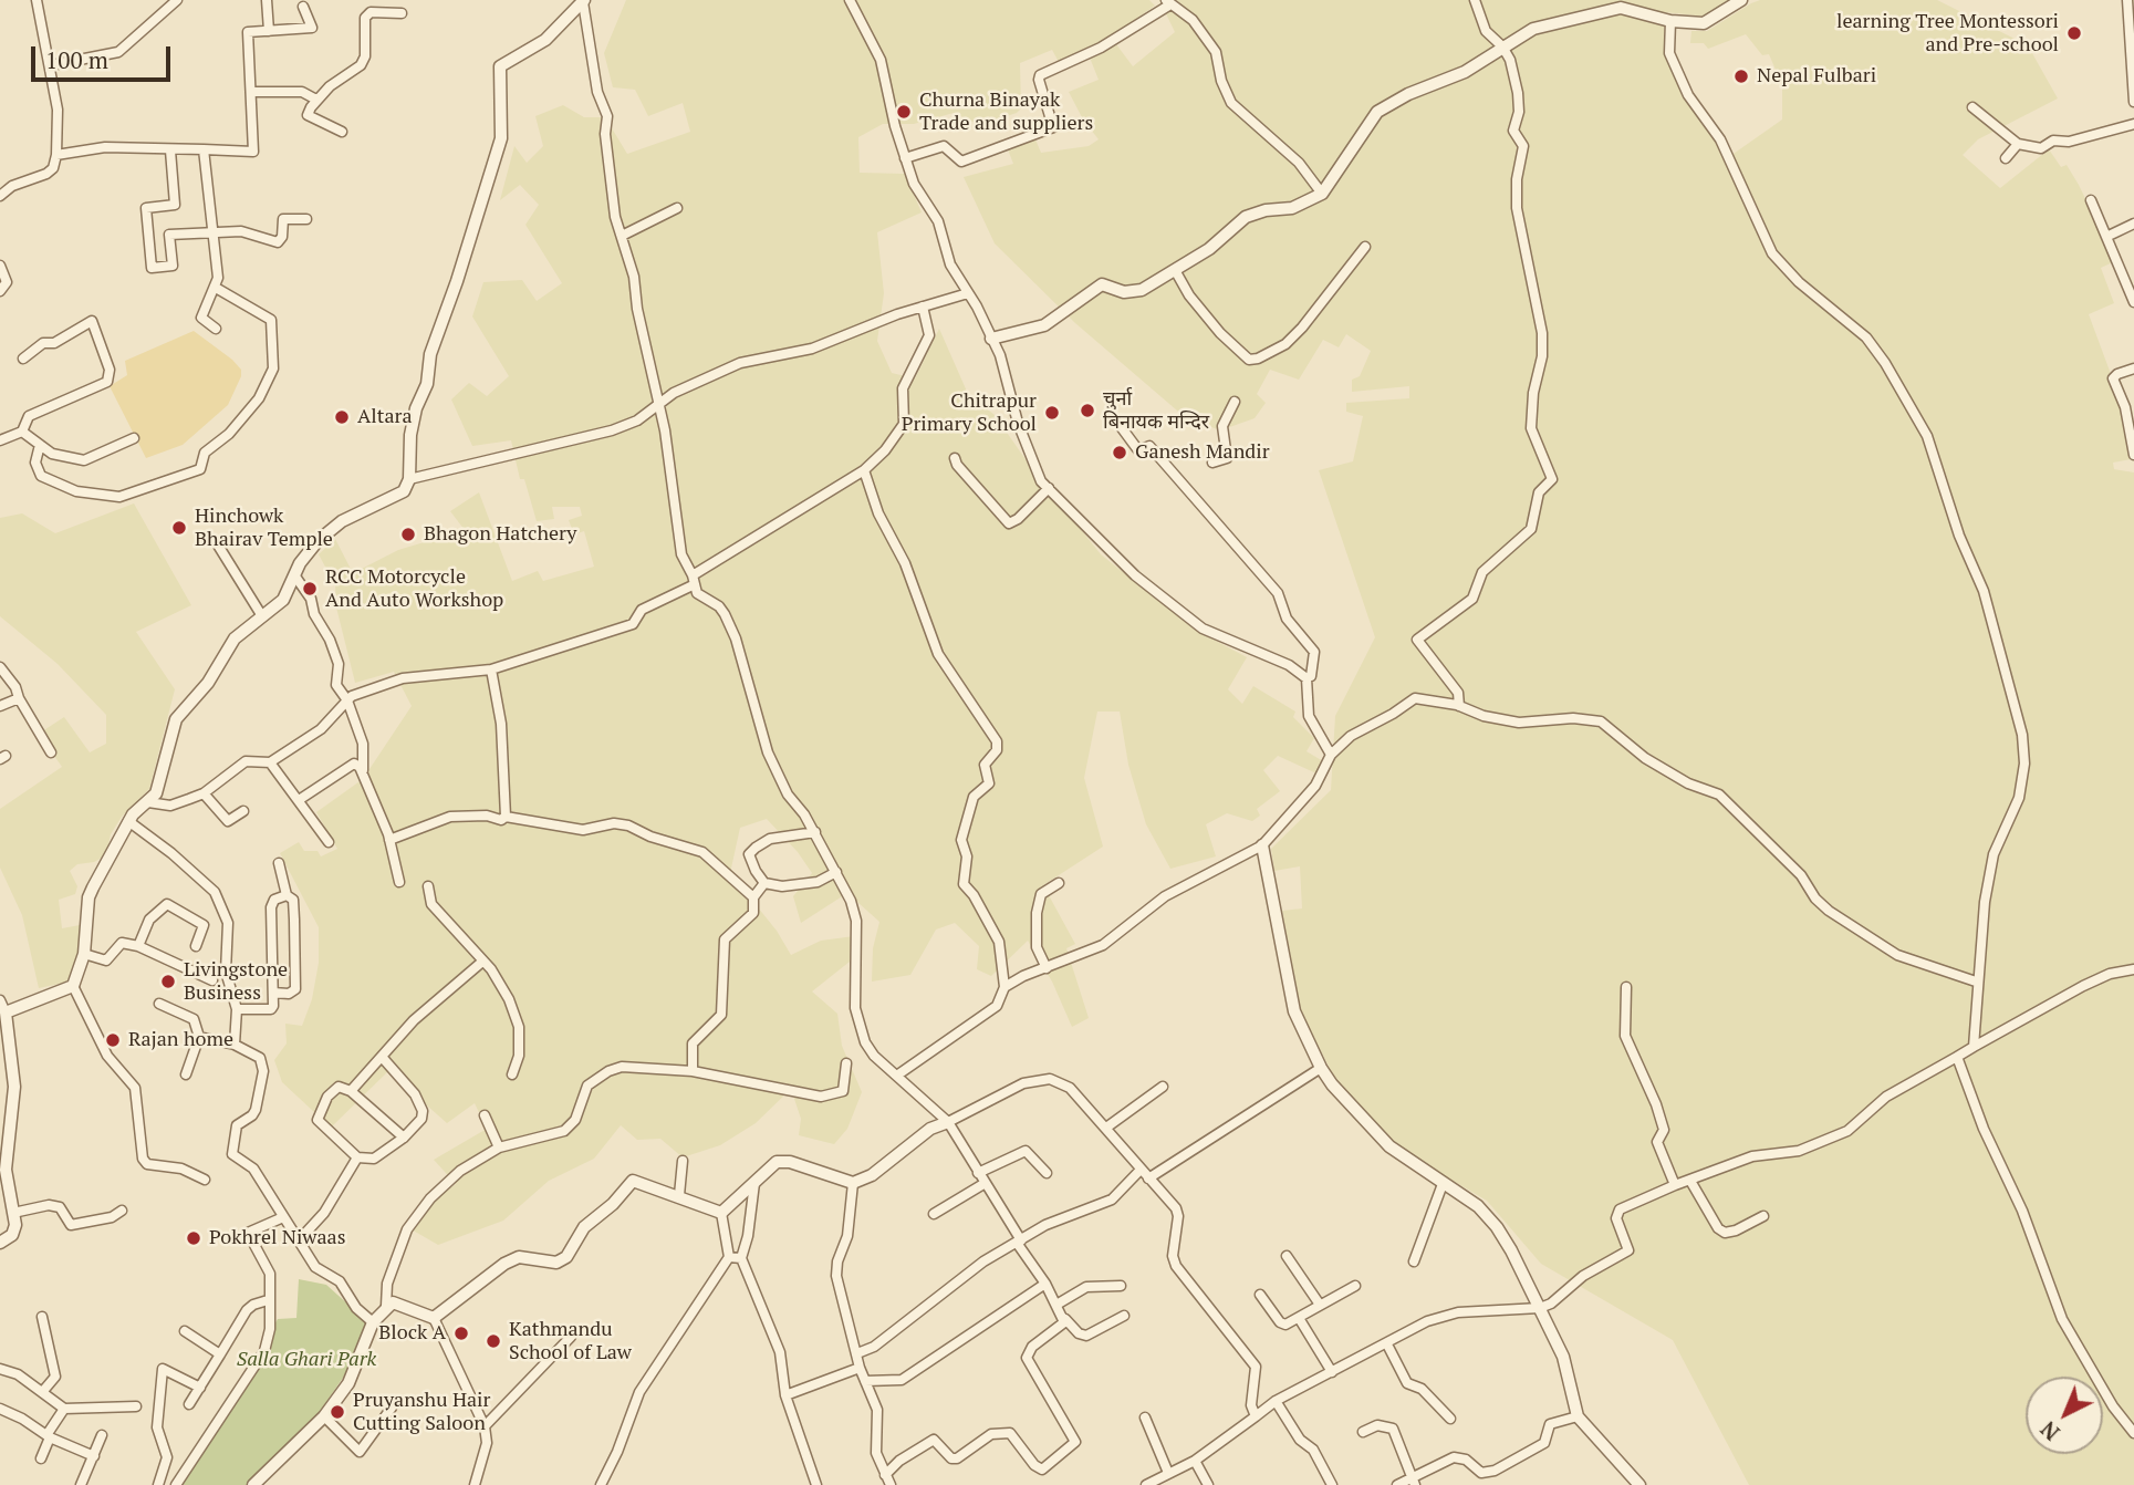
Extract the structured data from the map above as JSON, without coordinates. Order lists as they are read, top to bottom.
{
  "parks": ["Salla Ghari Park"],
  "places": [
    "learning Tree Montessori and Pre-school",
    "Nepal Fulbari",
    "Churna Binayak Trade and suppliers",
    "चुर्ना बिनायक मन्दिर",
    "Chitrapur Primary School",
    "Altara",
    "Ganesh Mandir",
    "Hinchowk Bhairav Temple",
    "Bhagon Hatchery",
    "RCC Motorcycle And Auto Workshop",
    "Livingstone Business",
    "Rajan home",
    "Pokhrel Niwaas",
    "Block A",
    "Kathmandu School of Law",
    "Pruyanshu Hair Cutting Saloon"
  ],
  "scale_bar": "100 m",
  "north": "bottom left"
}
